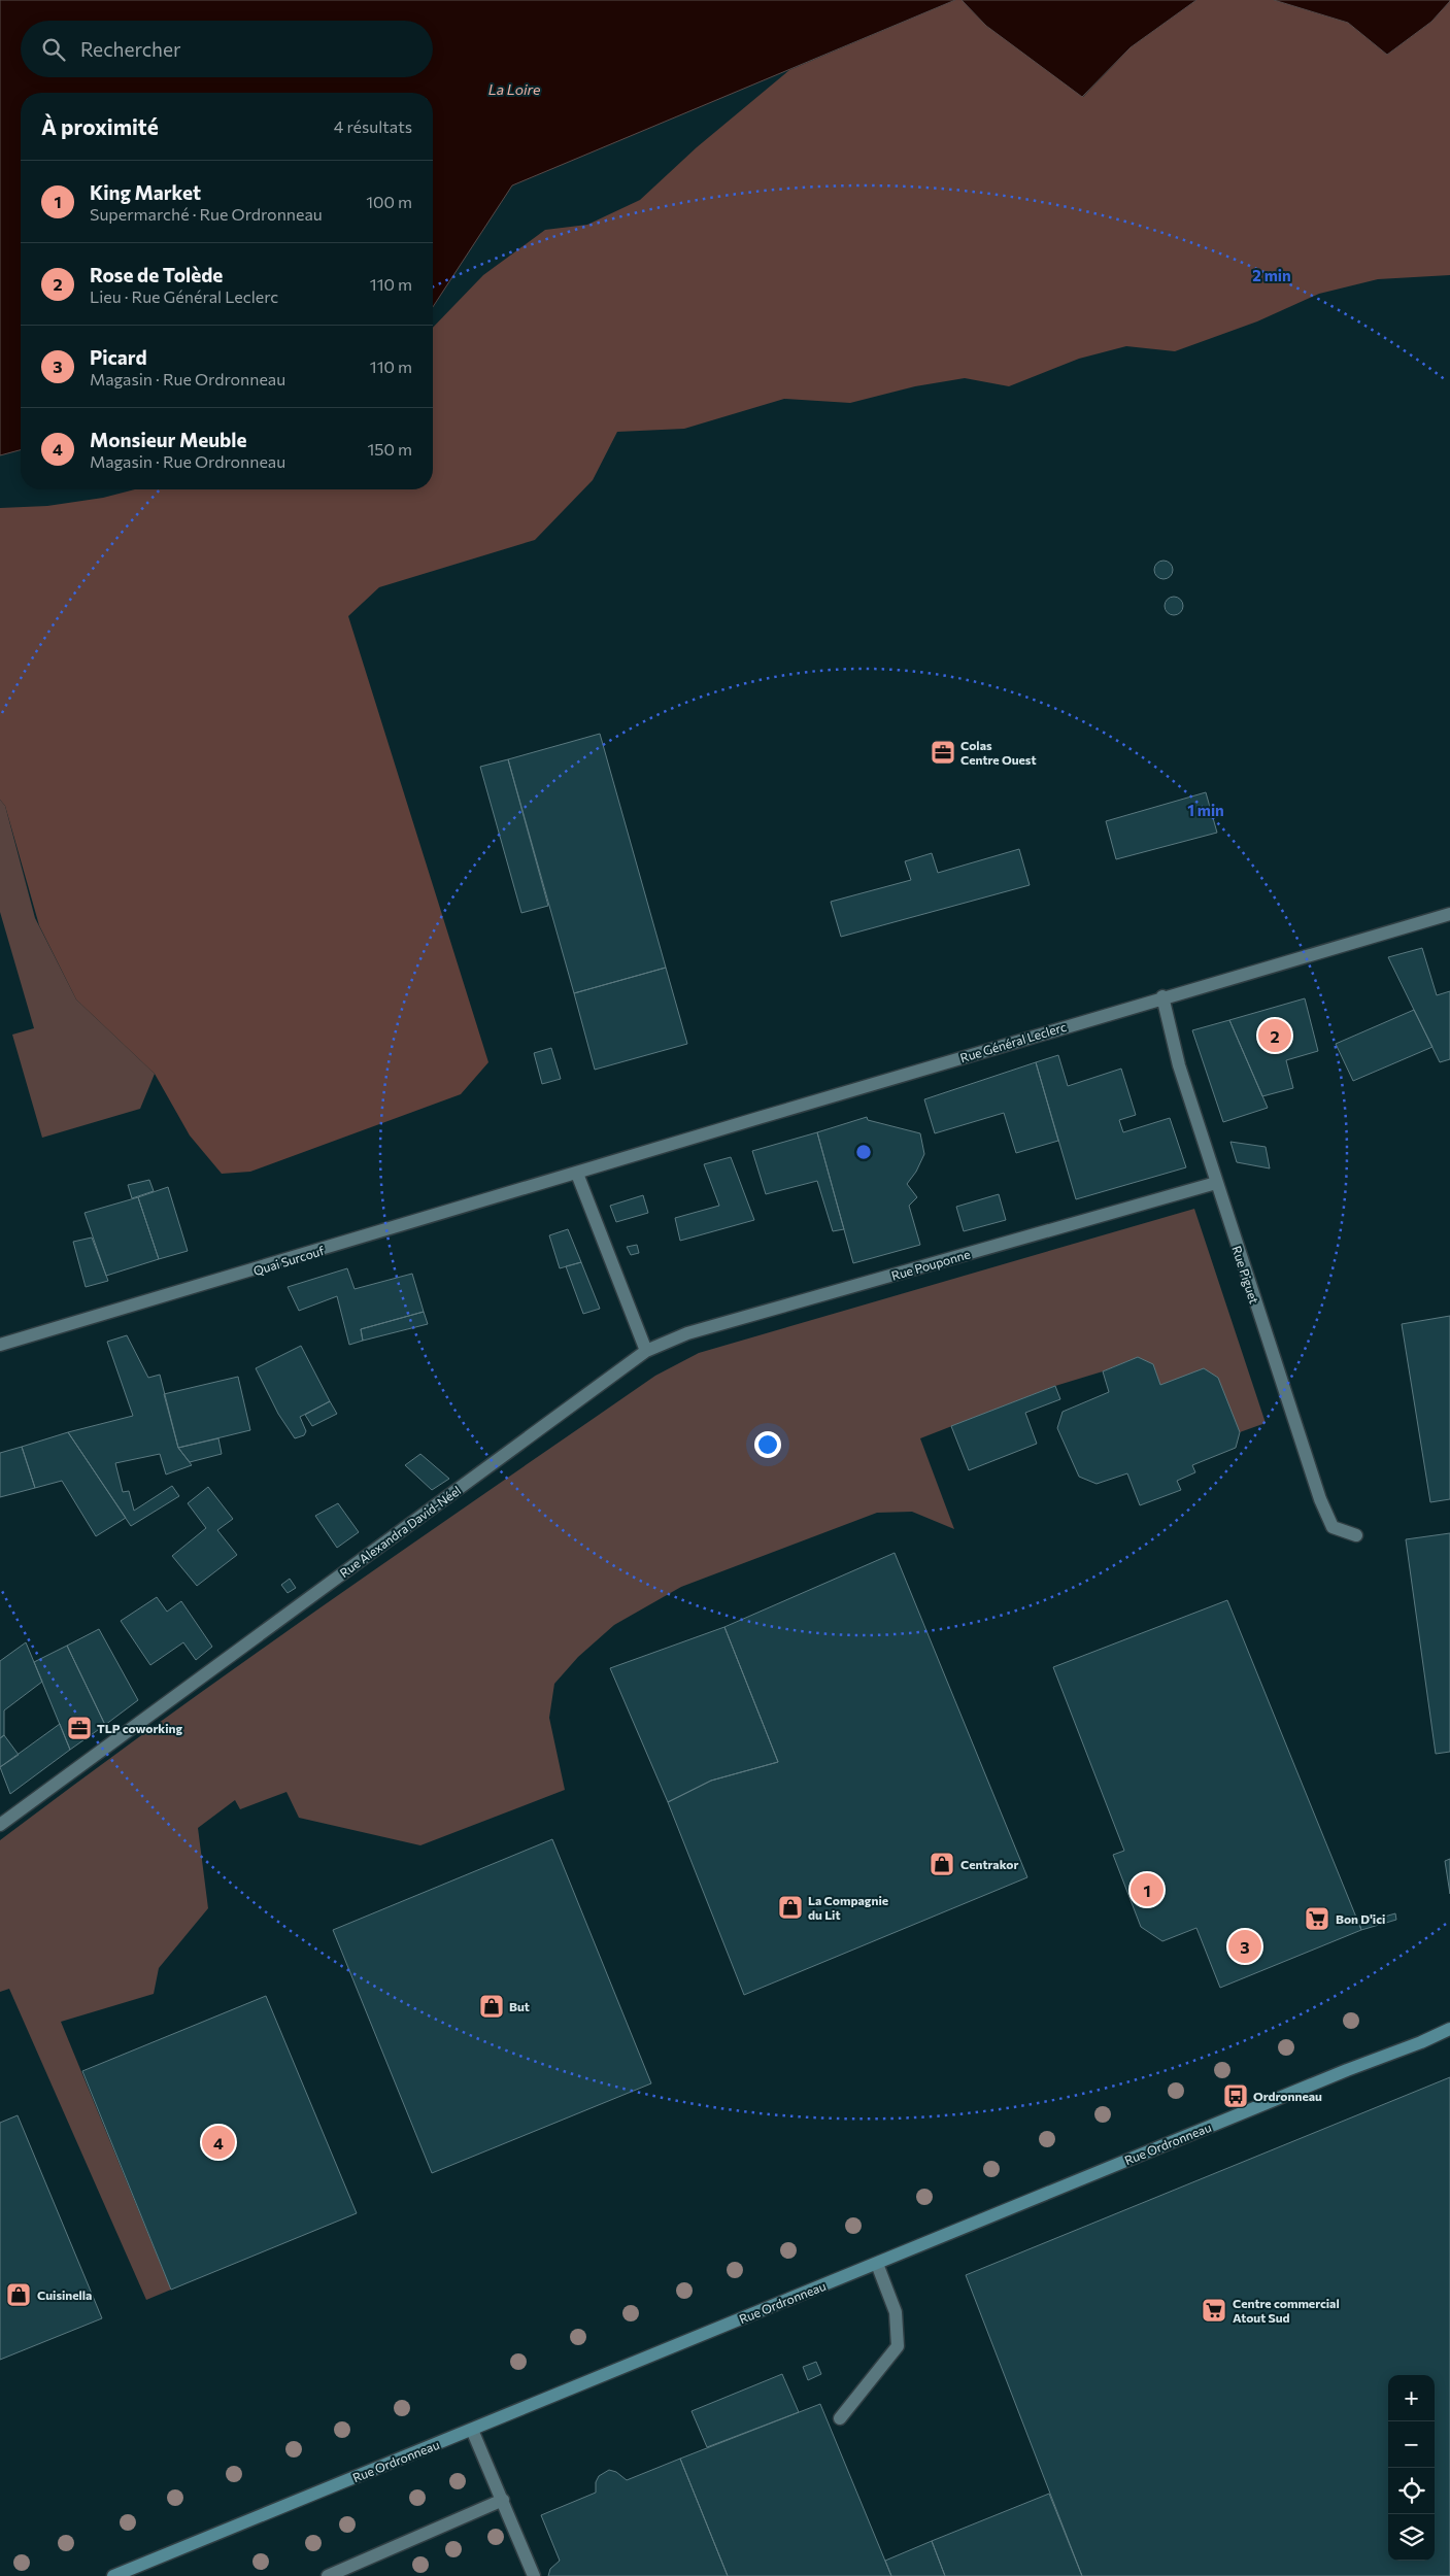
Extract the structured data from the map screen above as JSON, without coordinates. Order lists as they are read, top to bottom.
{
  "streets": {
    "street": [
      "Rue Général Leclerc",
      "Quai Surcouf",
      "Rue Pouponne",
      "Rue Piguet",
      "Rue Alexandra David-Néel",
      "Rue Ordronneau"
    ]
  },
  "crossings": [
    ["Rue Général Leclerc", "Quai Surcouf"],
    ["Rue Général Leclerc", "Rue Piguet"],
    ["Rue Pouponne", "Rue Piguet"],
    ["Rue Pouponne", "Rue Alexandra David-Néel"]
  ],
  "water": ["La Loire"],
  "places": {
    "office": ["Colas Centre Ouest", "TLP coworking"],
    "shop": [
      "Centrakor",
      "La Compagnie du Lit",
      "But",
      "Cuisinella"
    ],
    "supermarket": ["Bon D'ici", "Centre commercial Atout Sud"],
    "bus stop": ["Ordronneau"]
  },
  "page": {
    "search": "Rechercher",
    "heading": ["À proximité", "4 résultats"],
    "list": [
      {
        "mark": "1",
        "name": "King Market",
        "note": "Supermarché · Rue Ordronneau",
        "value": "100 m"
      },
      {
        "mark": "2",
        "name": "Rose de Tolède",
        "note": "Lieu · Rue Général Leclerc",
        "value": "110 m"
      },
      {
        "mark": "3",
        "name": "Picard",
        "note": "Magasin · Rue Ordronneau",
        "value": "110 m"
      },
      {
        "mark": "4",
        "name": "Monsieur Meuble",
        "note": "Magasin · Rue Ordronneau",
        "value": "150 m"
      }
    ],
    "pins": [
      "2",
      "1",
      "3",
      "4"
    ],
    "map_buttons": ["+", "−"]
  },
  "rings": ["2 min", "1 min"]
}
